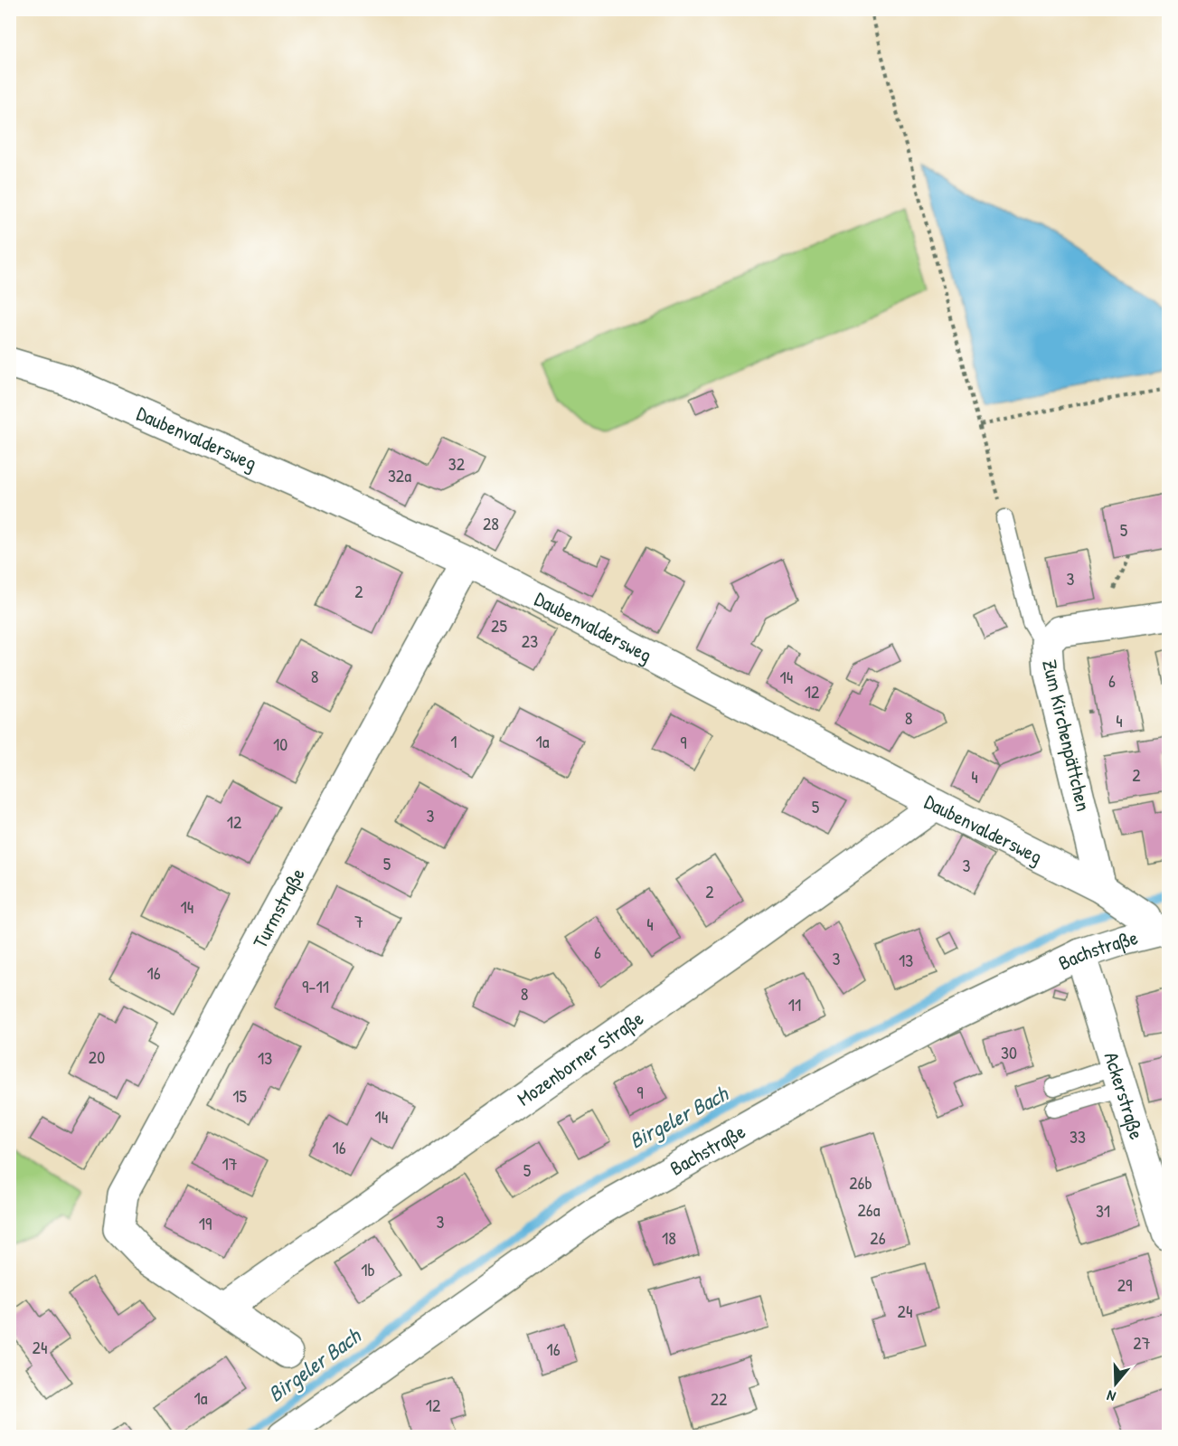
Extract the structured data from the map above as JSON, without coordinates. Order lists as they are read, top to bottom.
{
  "streets": {
    "street": [
      "Daubenvaldersweg",
      "Zum Kirchenpättchen",
      "Turmstraße",
      "Bachstraße",
      "Mozenborner Straße",
      "Ackerstraße"
    ]
  },
  "crossings": [
    ["Daubenvaldersweg", "Zum Kirchenpättchen"],
    ["Daubenvaldersweg", "Turmstraße"],
    ["Daubenvaldersweg", "Bachstraße"],
    ["Daubenvaldersweg", "Mozenborner Straße"],
    ["Turmstraße", "Mozenborner Straße"],
    ["Bachstraße", "Ackerstraße"]
  ],
  "water": ["Birgeler Bach"],
  "house_numbers": [
    "32",
    "32a",
    "28",
    "5",
    "3",
    "2",
    "25",
    "23",
    "8",
    "14",
    "6",
    "12",
    "8",
    "4",
    "1",
    "1a",
    "9",
    "10",
    "2",
    "4",
    "5",
    "3",
    "12",
    "5",
    "3",
    "2",
    "14",
    "7",
    "4",
    "6",
    "3",
    "13",
    "16",
    "9-11",
    "8",
    "11",
    "30",
    "20",
    "13",
    "9",
    "15",
    "14",
    "33",
    "16",
    "17",
    "5",
    "26b",
    "26a",
    "31",
    "3",
    "19",
    "18",
    "26",
    "1b",
    "29",
    "24",
    "27",
    "24",
    "16",
    "1a",
    "22",
    "12"
  ],
  "north": "bottom"
}
